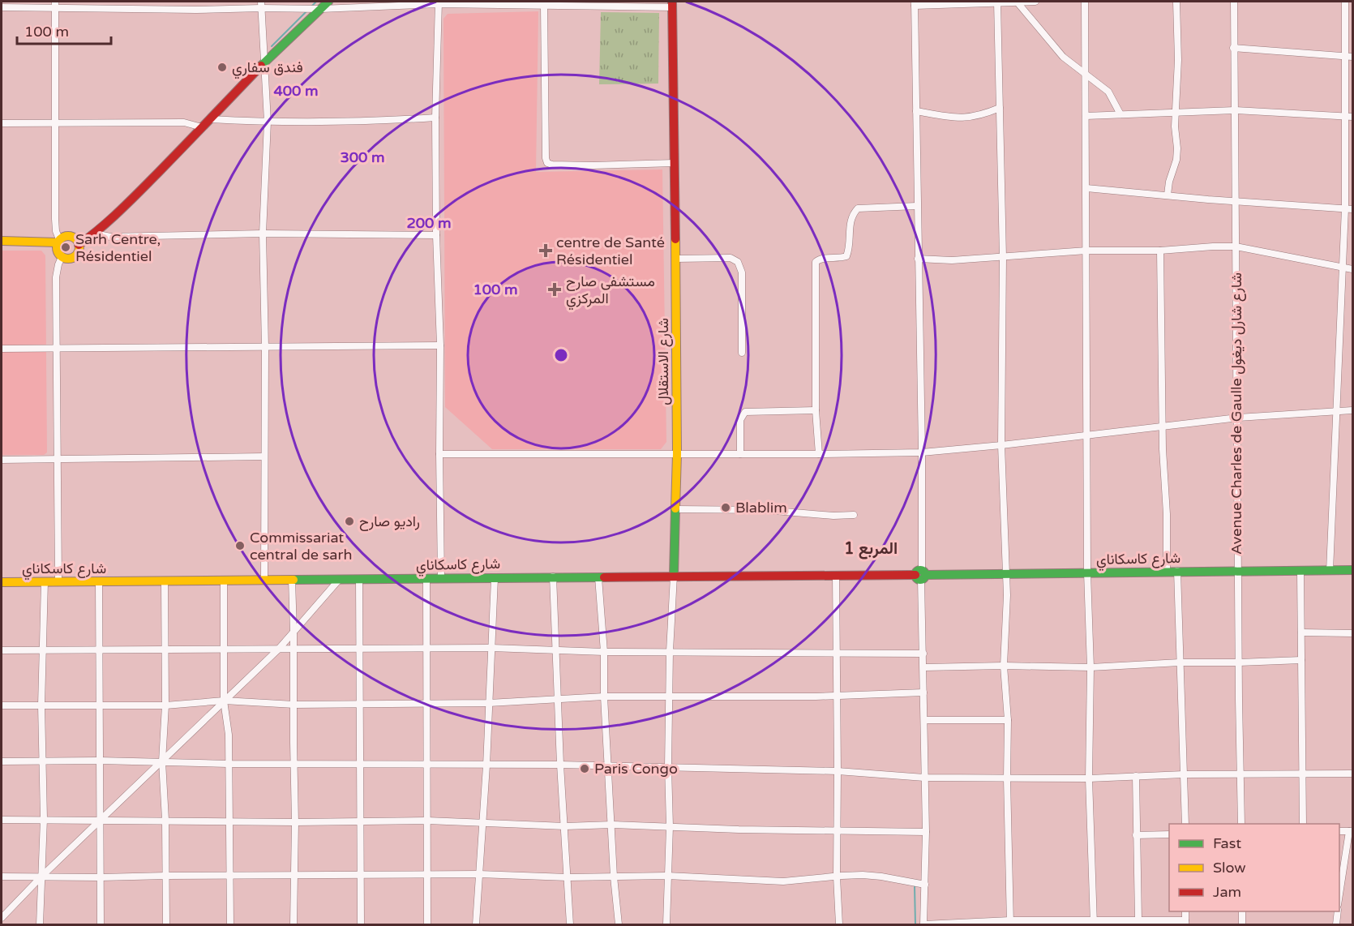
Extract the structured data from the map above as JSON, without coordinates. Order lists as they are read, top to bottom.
{
  "streets": {
    "street": ["شارع الاستقلال", "Avenue Charles de Gaulle شارع شارل ديغول", "شارع كاسكاناي"]
  },
  "crossings": [
    ["شارع الاستقلال", "شارع كاسكاناي"],
    ["Avenue Charles de Gaulle شارع شارل ديغول", "شارع كاسكاناي"]
  ],
  "districts": ["المربع 1"],
  "places": {
    "other": [
      "فندق سفاري",
      "Sarh Centre, Résidentiel",
      "Blablim",
      "راديو صارح",
      "Commissariat central de sarh",
      "Paris Congo"
    ],
    "health": ["centre de Santé Résidentiel", "مستشفى صارح المركزي"]
  },
  "legend": ["Fast", "Slow", "Jam"],
  "scale_bar": "100 m",
  "rings": [
    "400 m",
    "300 m",
    "200 m",
    "100 m"
  ]
}
